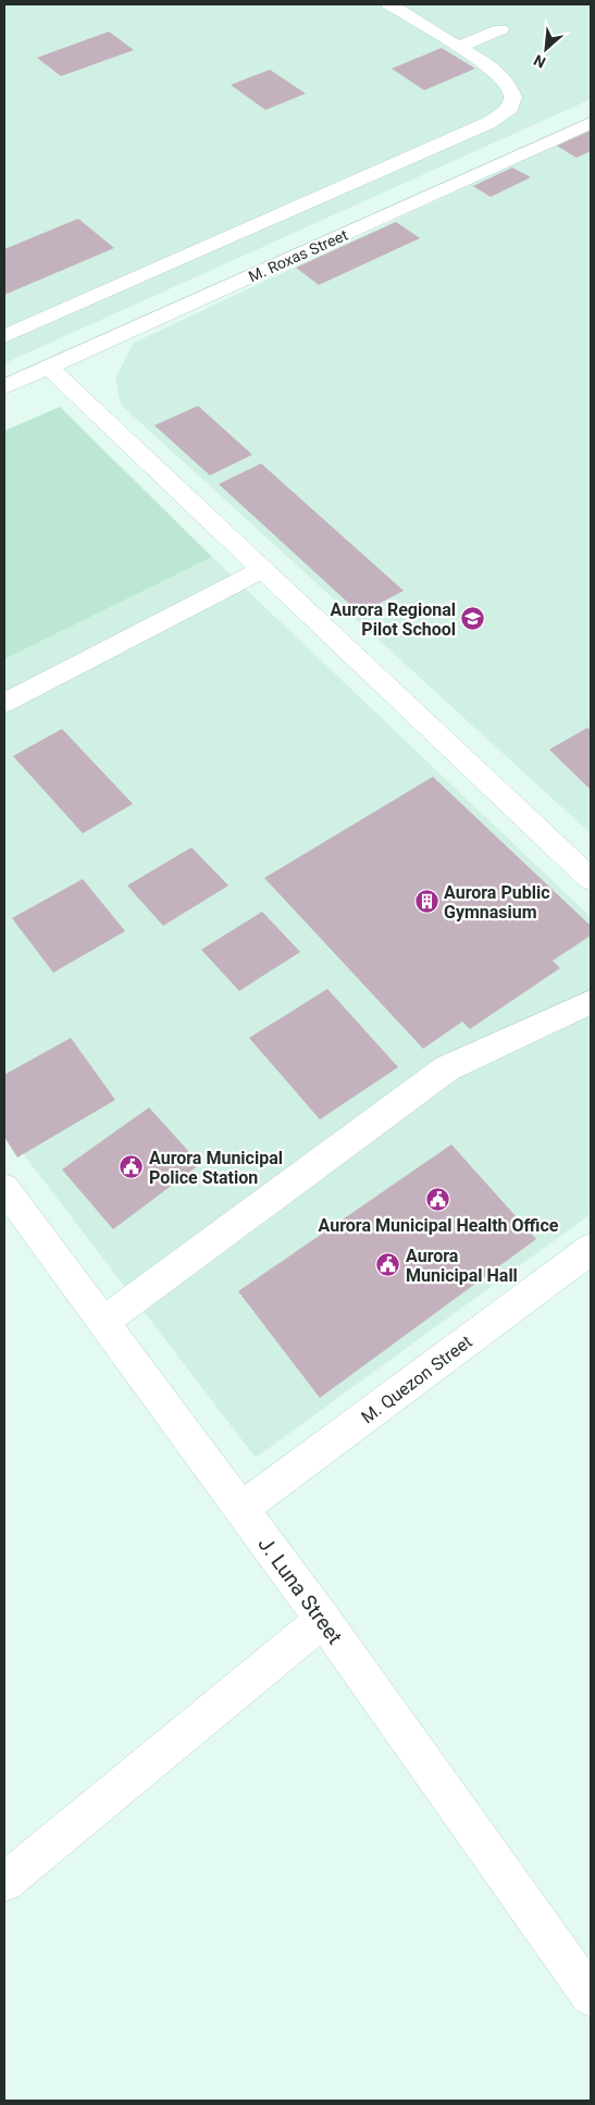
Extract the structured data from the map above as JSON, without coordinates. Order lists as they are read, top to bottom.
{
  "streets": {
    "street": ["M. Roxas Street", "M. Quezon Street", "J. Luna Street"]
  },
  "crossings": [
    ["M. Quezon Street", "J. Luna Street"]
  ],
  "places": {
    "school or university": ["Aurora Regional Pilot School"],
    "building": ["Aurora Public Gymnasium"],
    "public building": ["Aurora Municipal Police Station", "Aurora Municipal Health Office", "Aurora Municipal Hall"]
  },
  "north": "bottom left"
}
